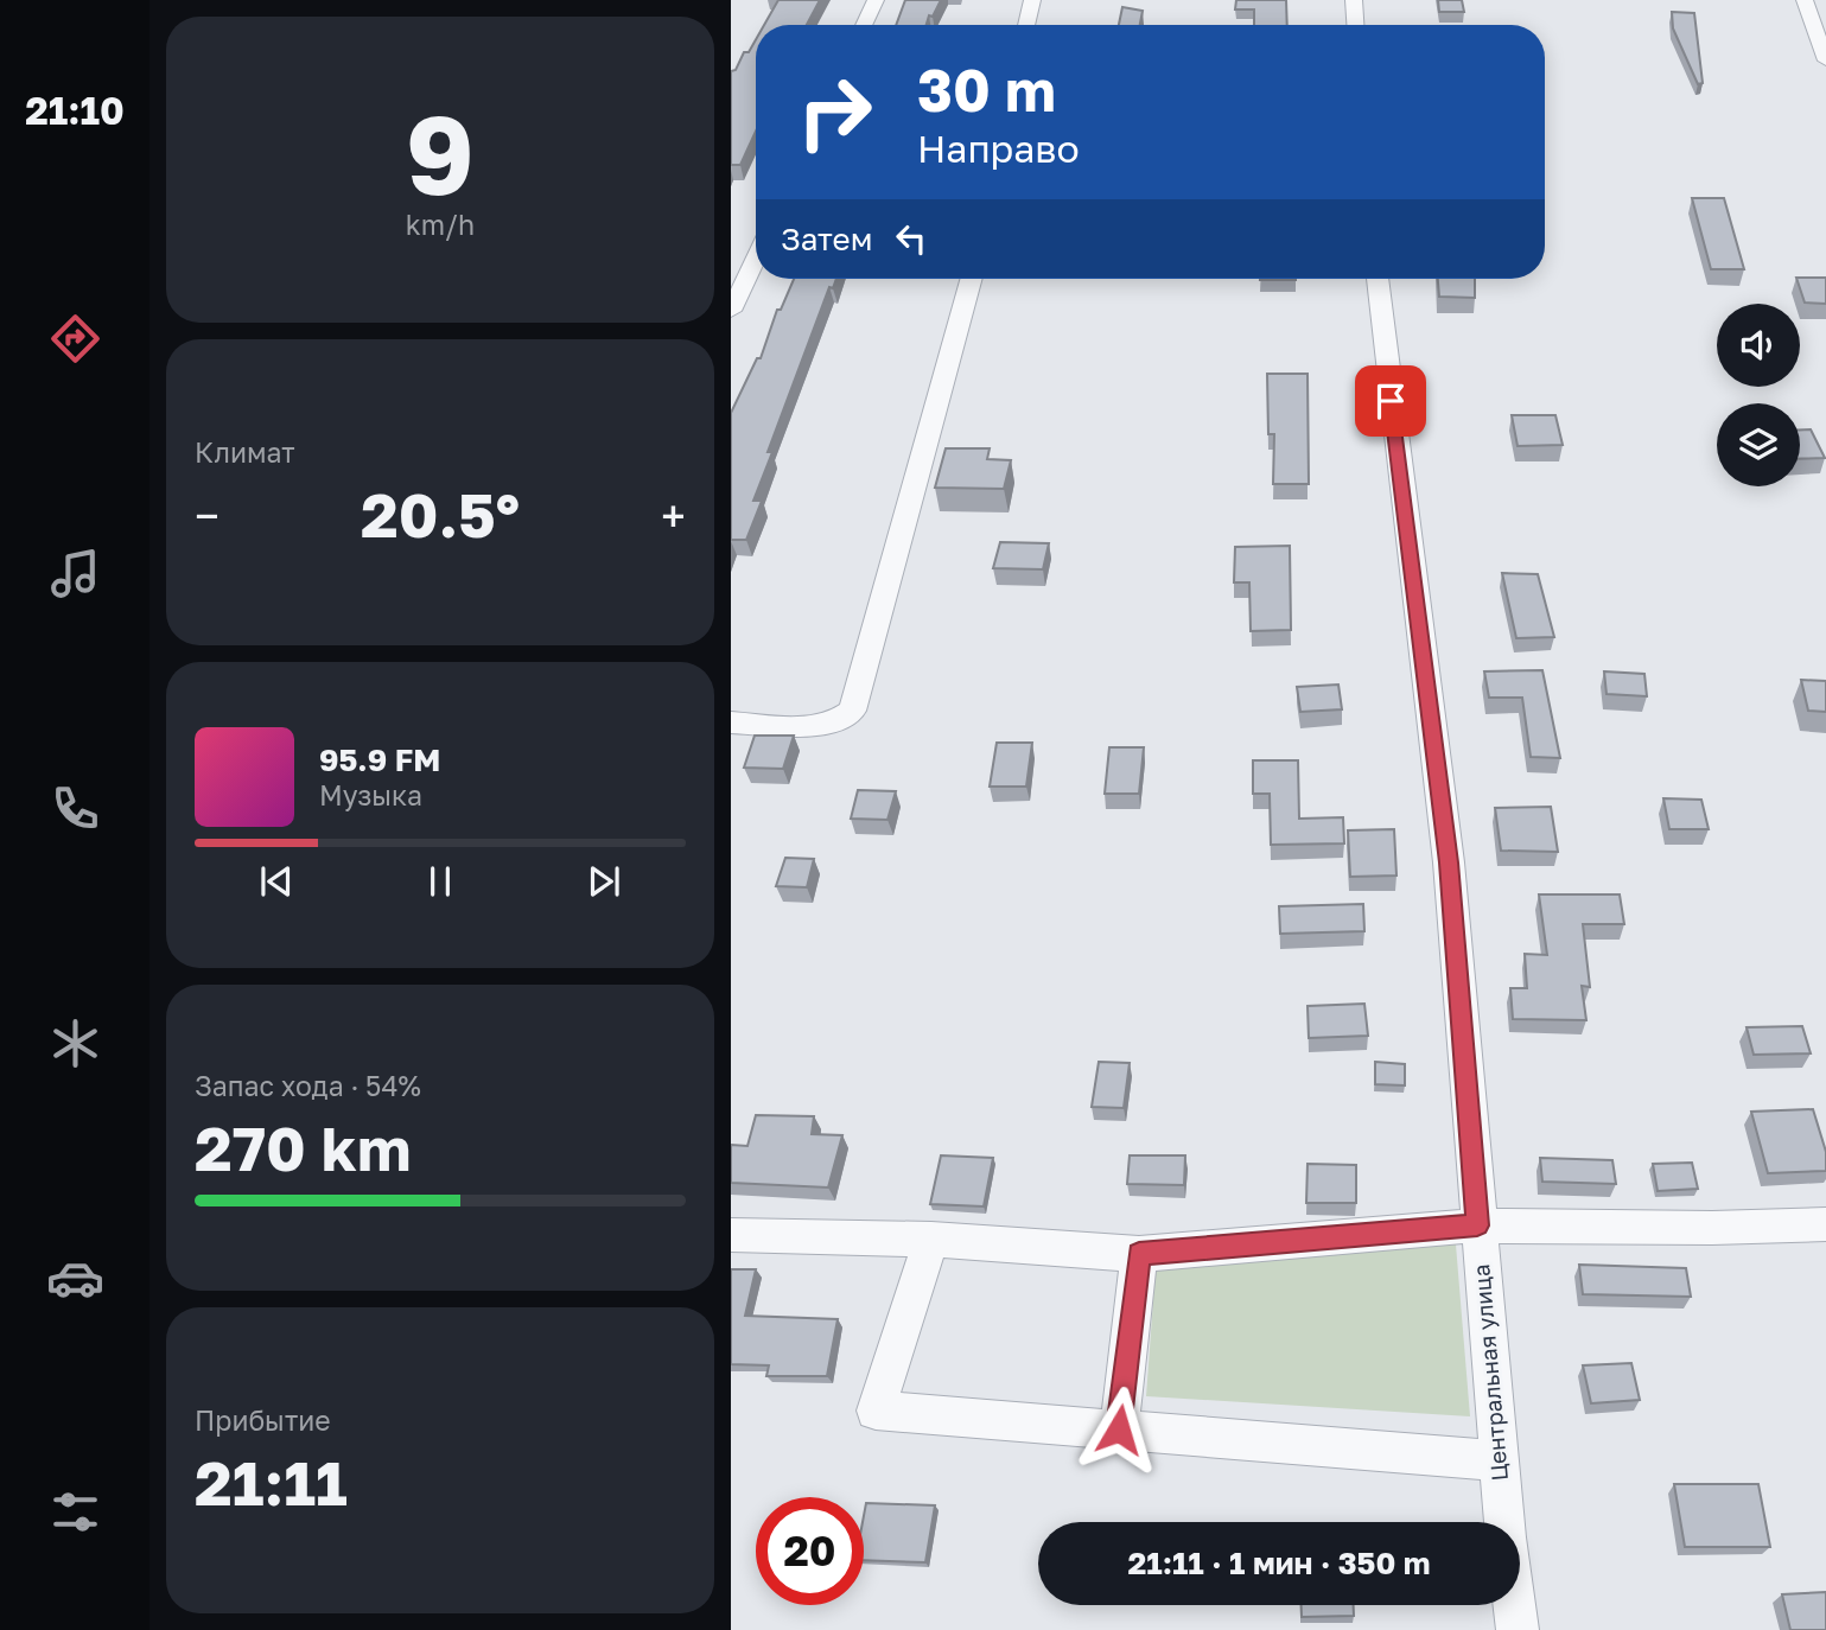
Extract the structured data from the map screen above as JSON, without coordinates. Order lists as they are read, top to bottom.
{
  "streets": {
    "street": ["Центральная улица"]
  },
  "page": {
    "tabs": "21:10",
    "tile": [
      ["9", "km/h"],
      "Климат",
      ["Запас хода · 54%", "270 km"],
      ["Прибытие", "21:11"]
    ],
    "turn": ["30 m", "Направо"],
    "then": "Затем",
    "heat": ["−", "20.5°", "+"],
    "song": ["95.9 FM", "Музыка"],
    "limit": "20",
    "trip": "21:11 · 1 мин · 350 m"
  }
}
